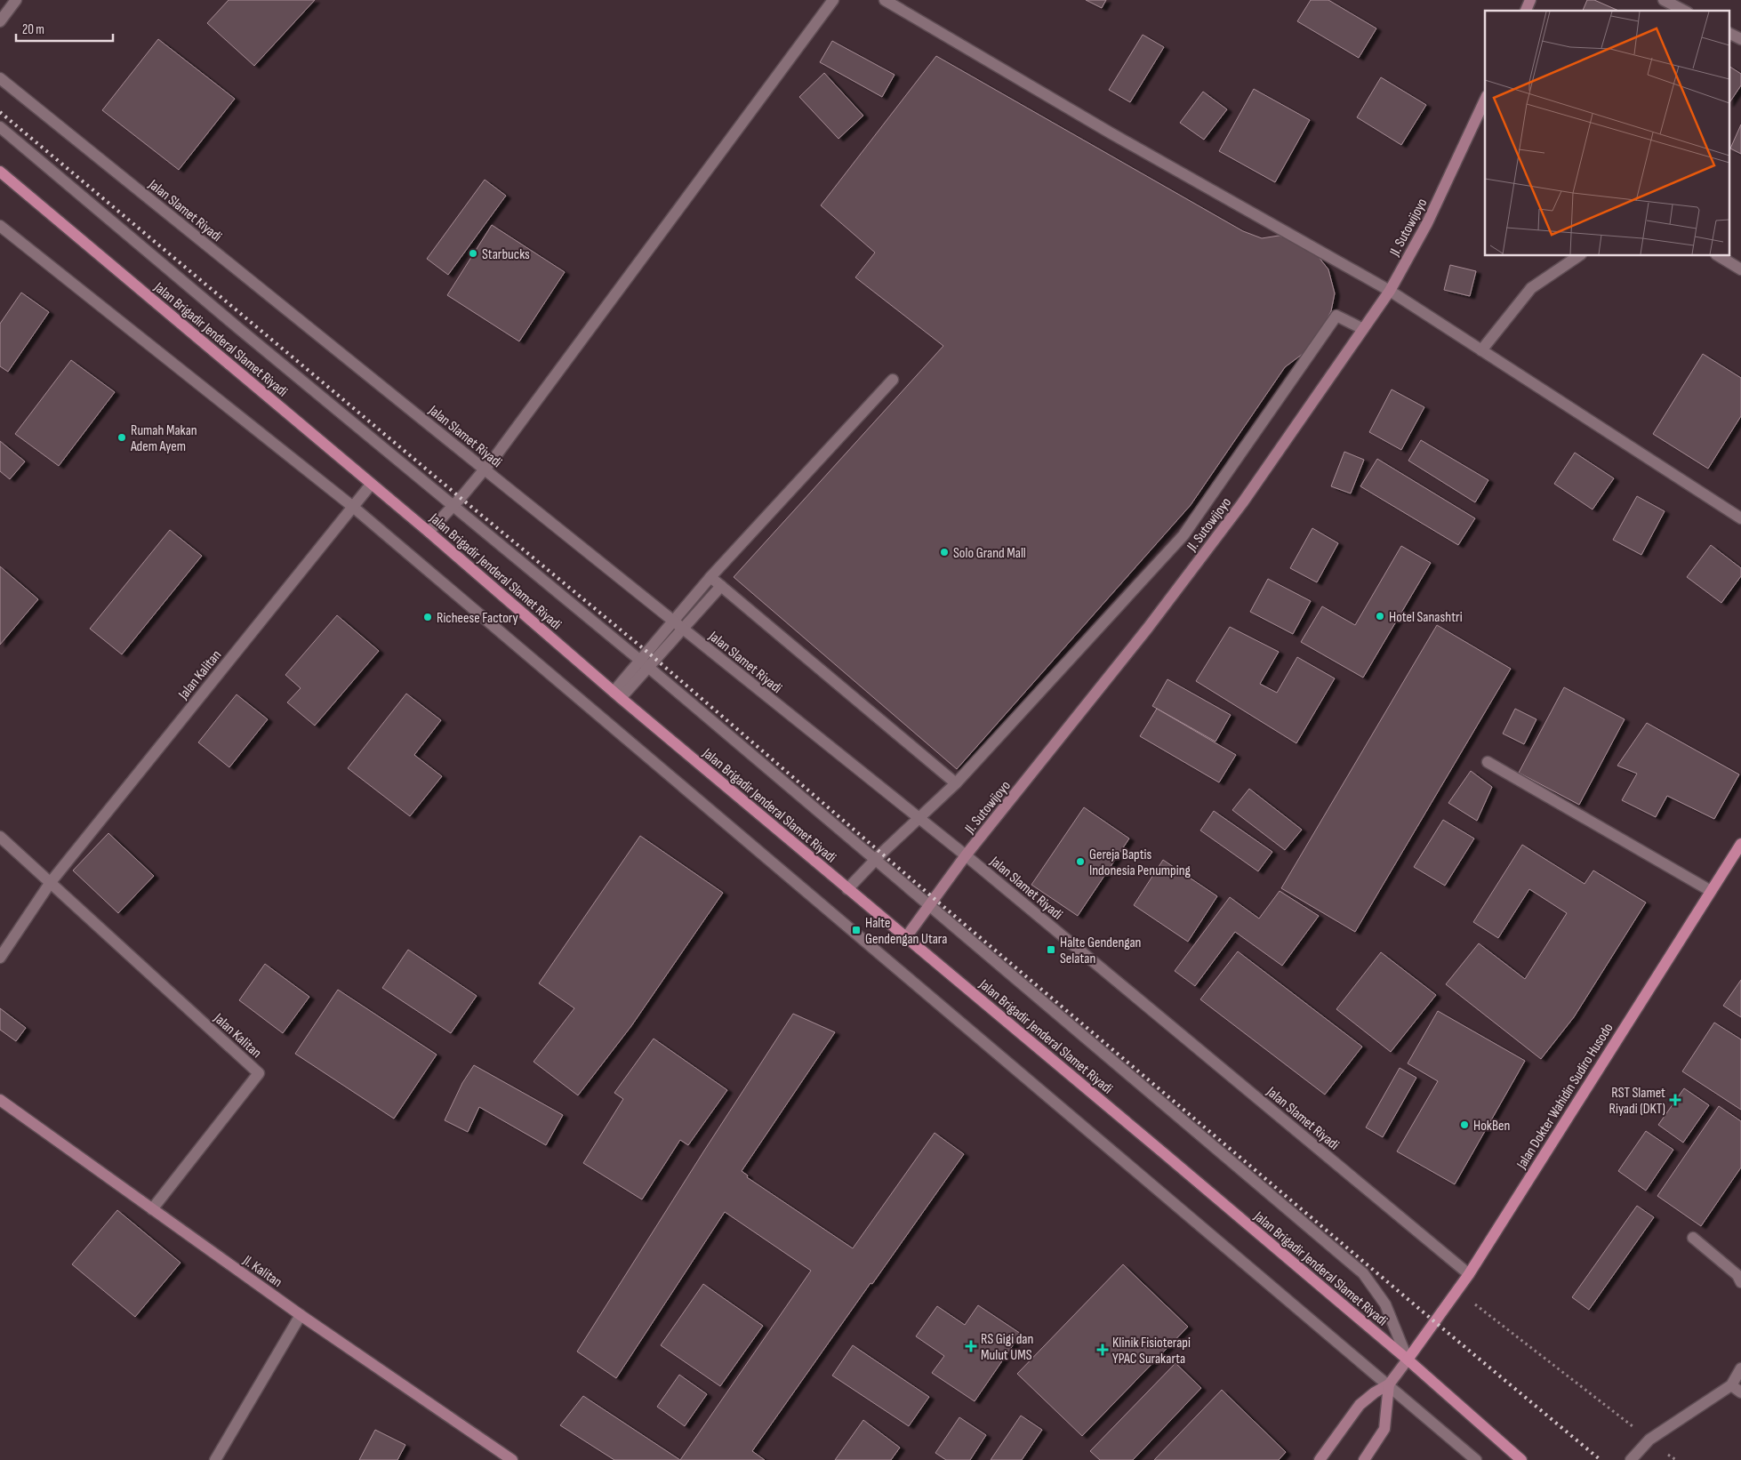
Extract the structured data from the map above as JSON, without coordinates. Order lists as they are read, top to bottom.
{
  "streets": {
    "main road": [
      "Jl. Sutowijoyo",
      "Jalan Brigadir Jenderal Slamet Riyadi",
      "Jalan Dokter Wahidin Sudiro Husodo",
      "Jl. Kalitan"
    ],
    "street": ["Jalan Slamet Riyadi", "Jalan Kalitan"]
  },
  "crossings": [
    ["Jalan Slamet Riyadi", "Jl. Sutowijoyo"],
    ["Jalan Slamet Riyadi", "Jalan Dokter Wahidin Sudiro Husodo"],
    ["Jl. Sutowijoyo", "Jalan Brigadir Jenderal Slamet Riyadi"],
    ["Jalan Brigadir Jenderal Slamet Riyadi", "Jalan Kalitan"],
    ["Jalan Brigadir Jenderal Slamet Riyadi", "Jalan Dokter Wahidin Sudiro Husodo"],
    ["Jalan Kalitan", "Jl. Kalitan"]
  ],
  "places": {
    "other": [
      "Starbucks",
      "Rumah Makan Adem Ayem",
      "Solo Grand Mall",
      "Hotel Sanashtri",
      "Richeese Factory",
      "Gereja Baptis Indonesia Penumping",
      "HokBen"
    ],
    "transit": ["Halte Gendengan Utara", "Halte Gendengan Selatan"],
    "health": ["RST Slamet Riyadi (DKT)", "RS Gigi dan Mulut UMS", "Klinik Fisioterapi YPAC Surakarta"]
  },
  "scale_bar": "20 m"
}
